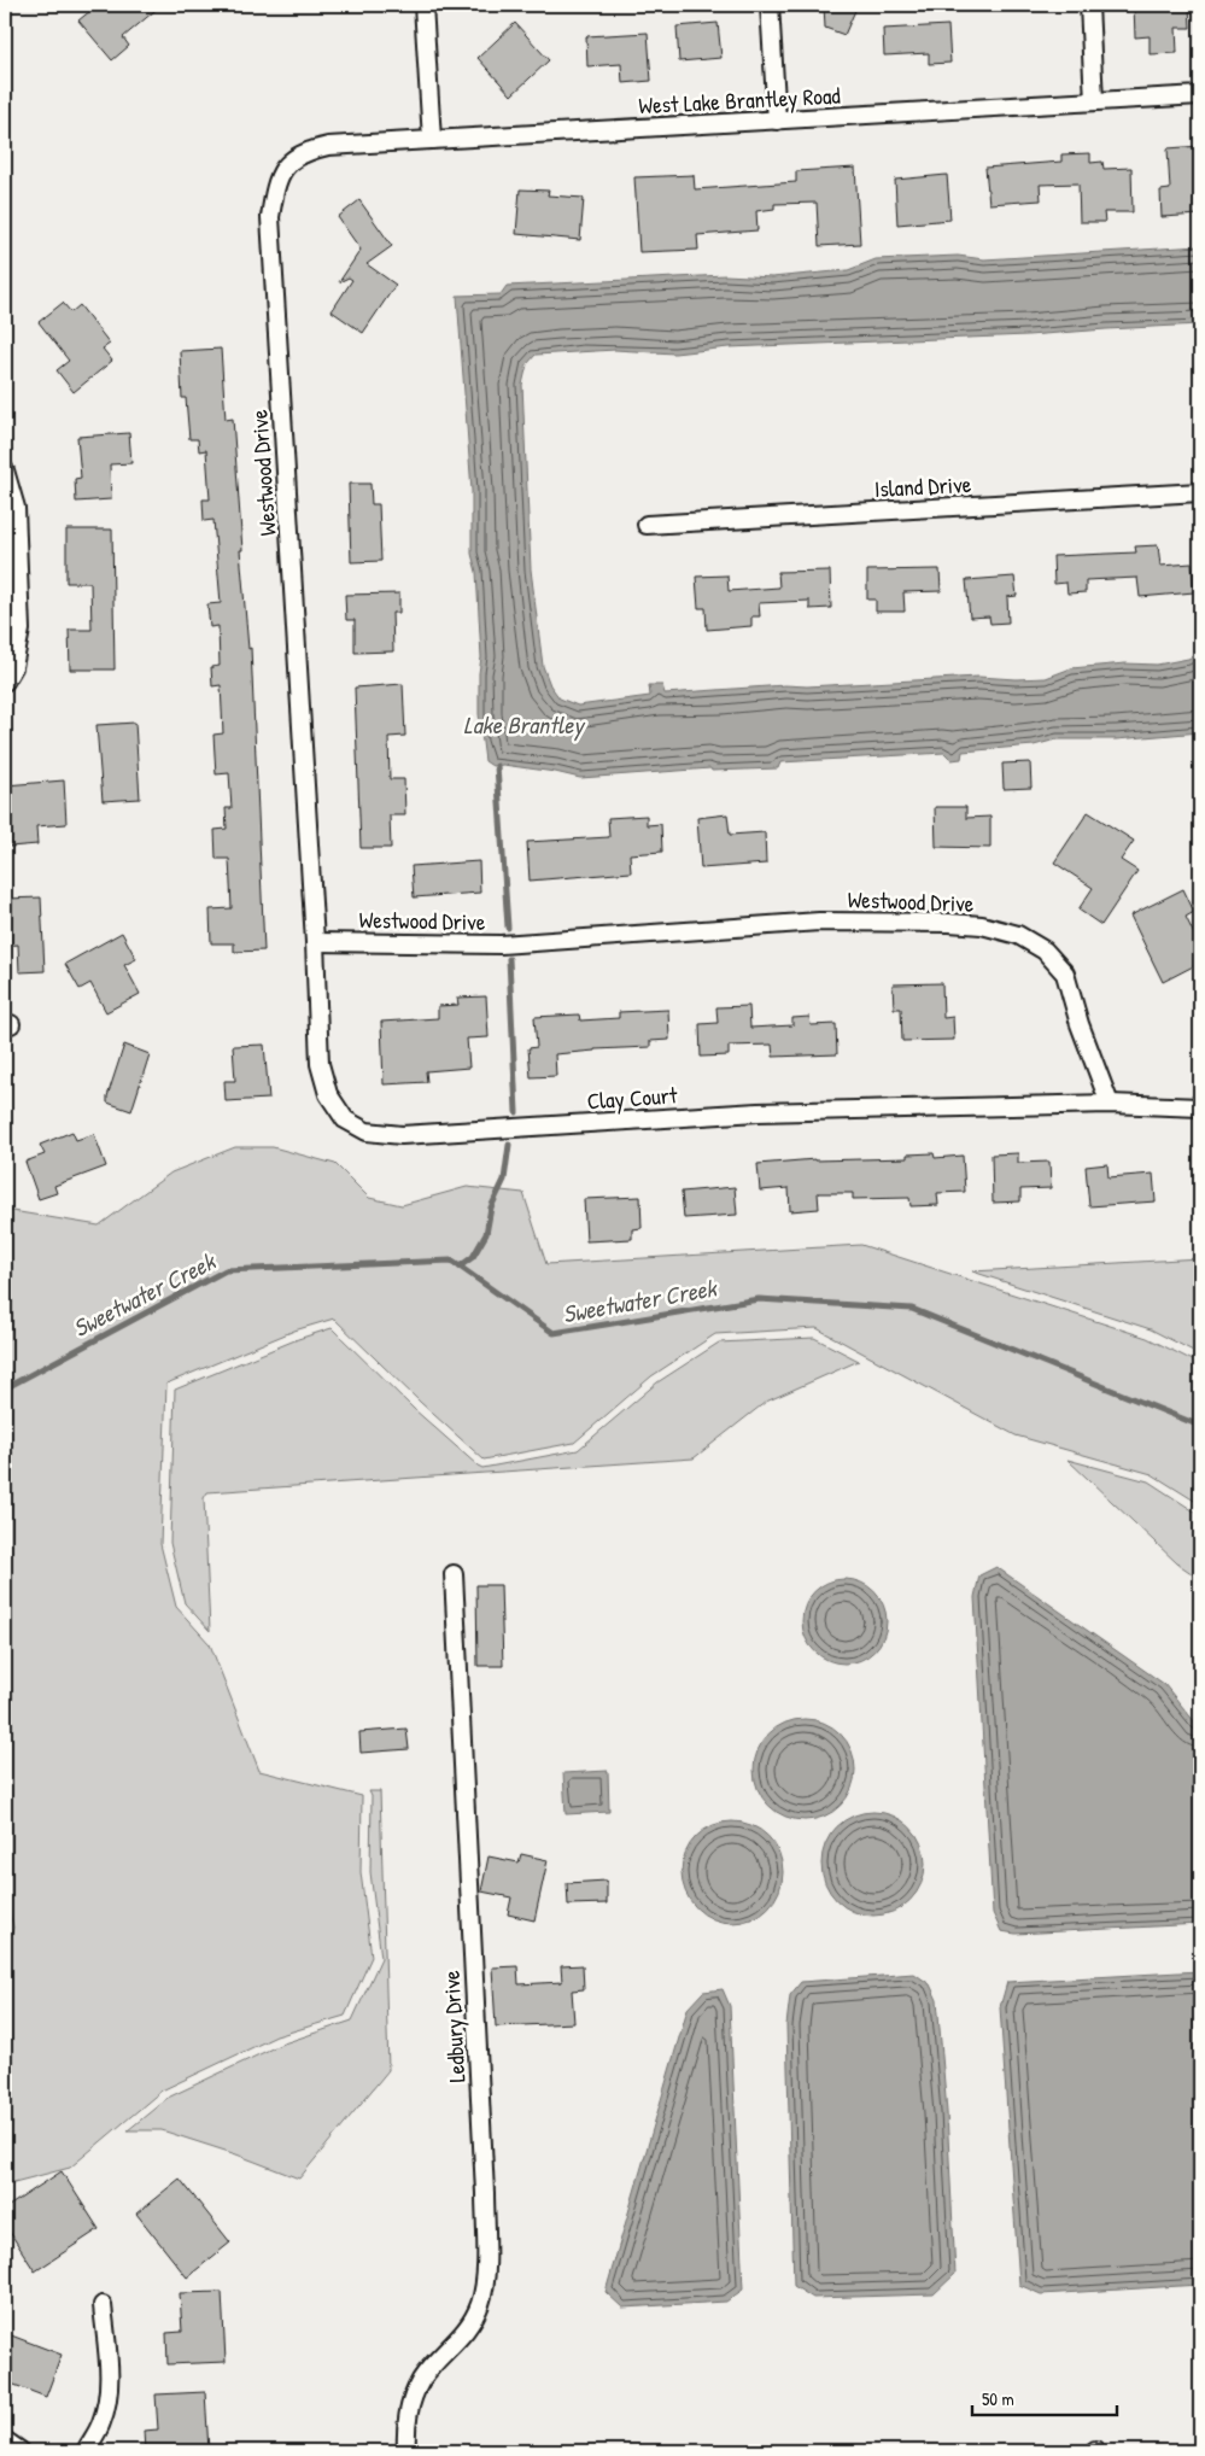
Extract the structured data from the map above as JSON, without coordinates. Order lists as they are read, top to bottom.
{
  "streets": {
    "street": [
      "West Lake Brantley Road",
      "Westwood Drive",
      "Island Drive",
      "Clay Court",
      "Ledbury Drive"
    ]
  },
  "crossings": [
    ["West Lake Brantley Road", "Westwood Drive"],
    ["Westwood Drive", "Clay Court"]
  ],
  "water": ["Lake Brantley", "Sweetwater Creek"],
  "scale_bar": "50 m"
}
